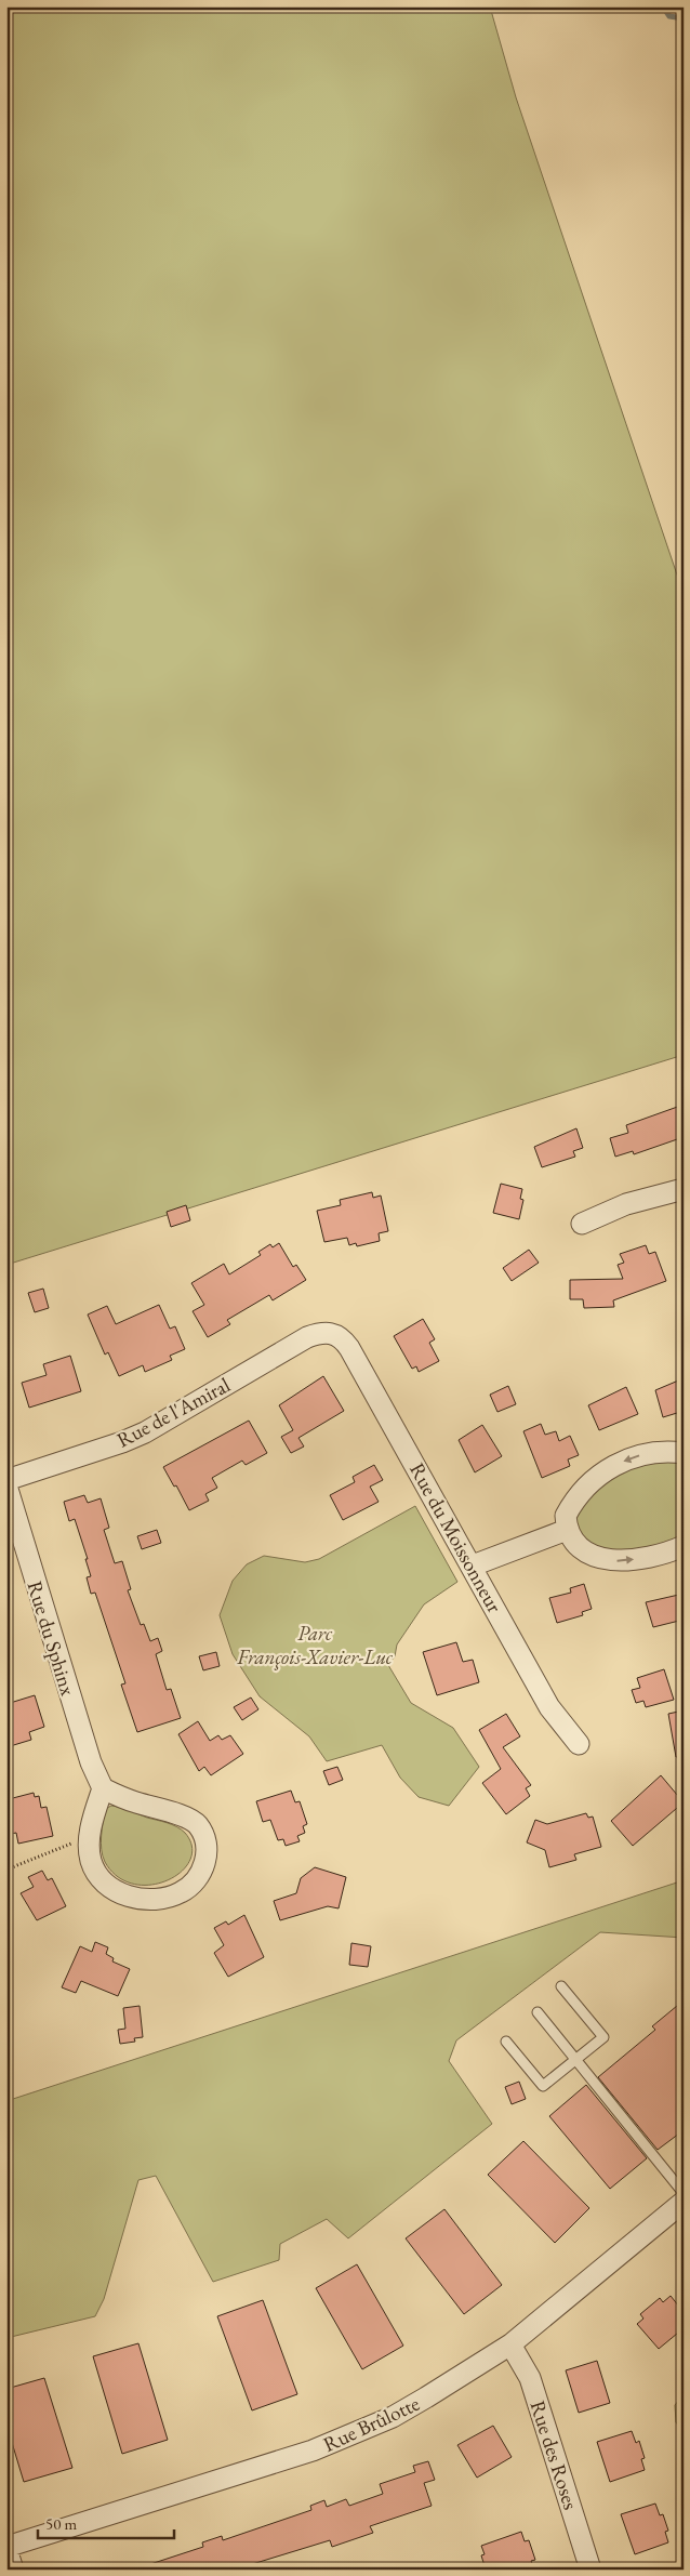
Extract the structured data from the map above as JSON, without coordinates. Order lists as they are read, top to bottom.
{
  "streets": {
    "street": [
      "Rue de l'Amiral",
      "Rue du Moissonneur",
      "Rue du Sphinx",
      "Rue Brûlotte",
      "Rue des Roses"
    ]
  },
  "crossings": [
    ["Rue de l'Amiral", "Rue du Moissonneur"],
    ["Rue Brûlotte", "Rue des Roses"]
  ],
  "parks": ["Parc François-Xavier-Luc"],
  "scale_bar": "50 m"
}
